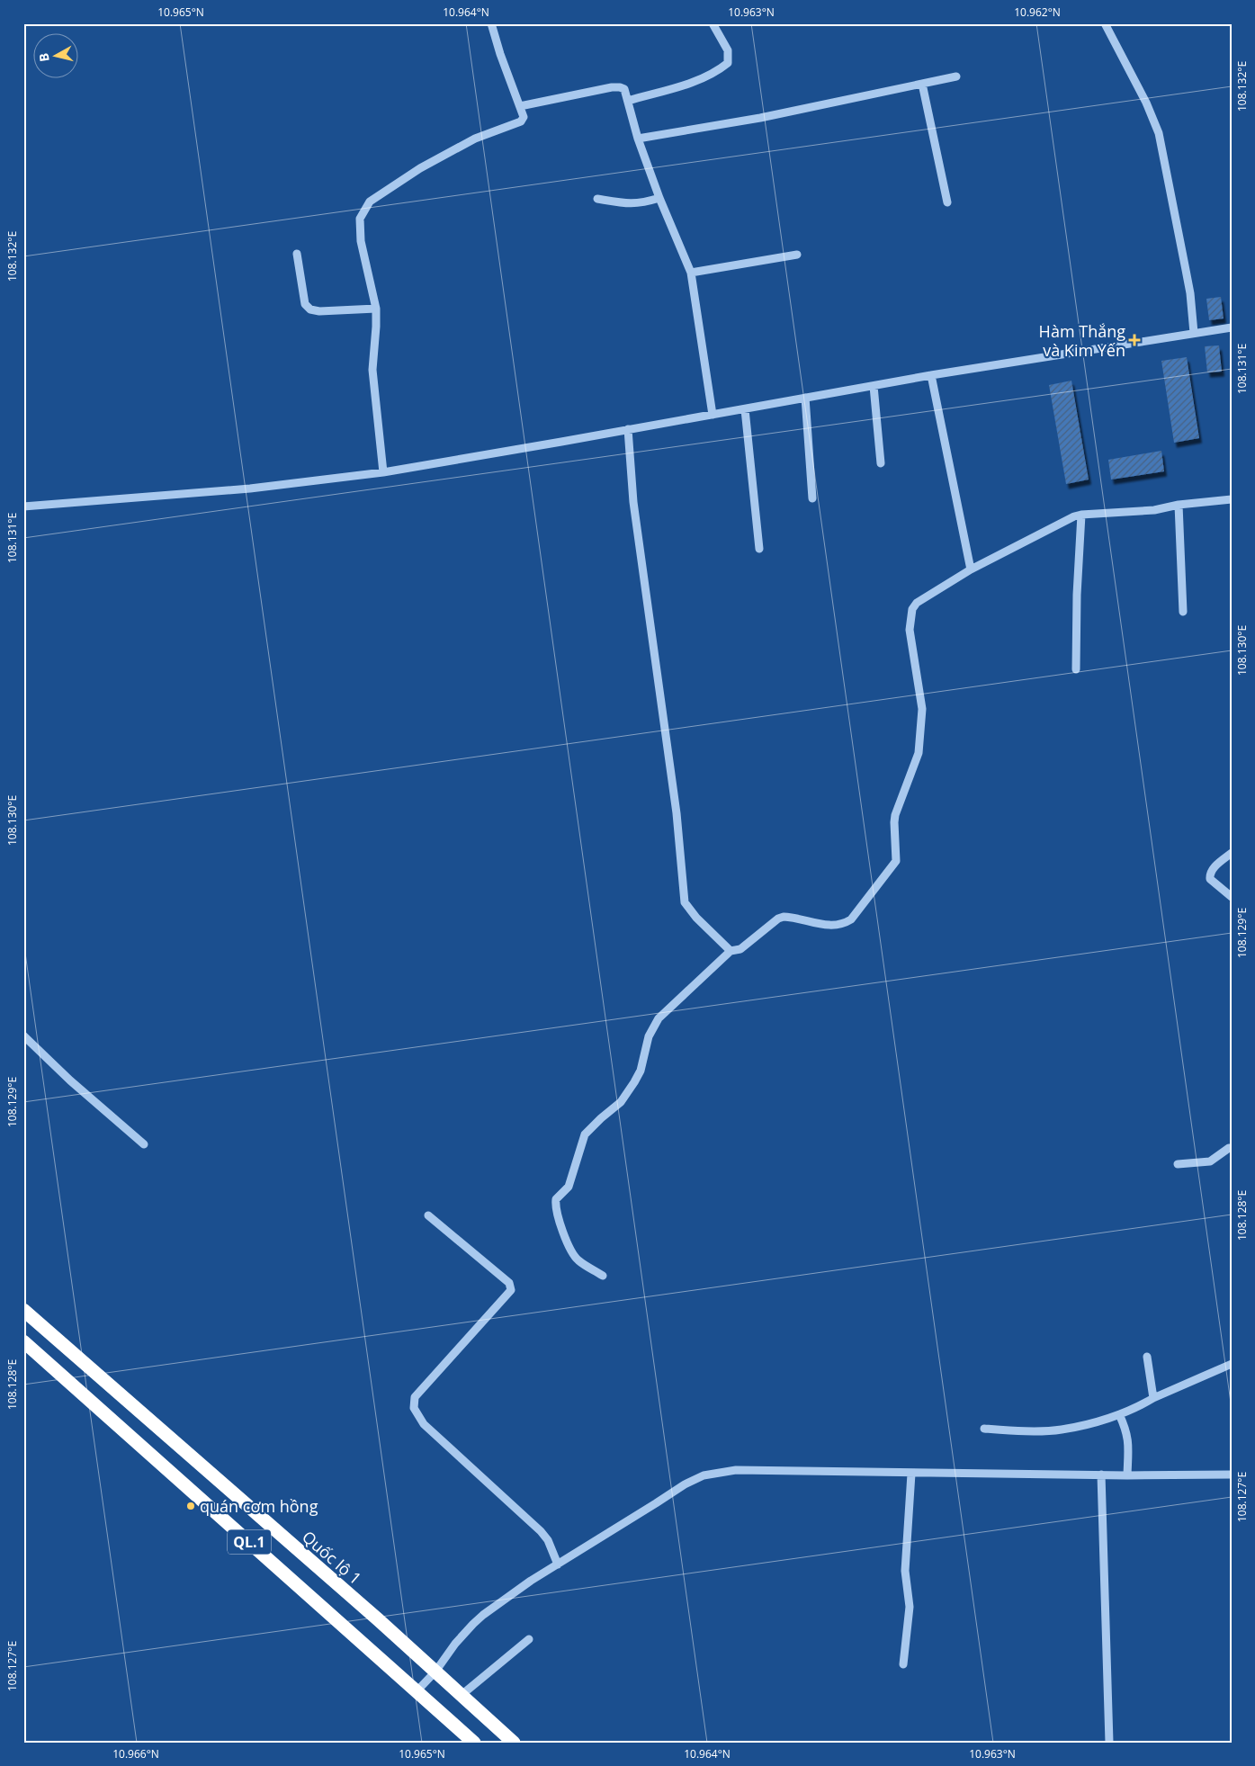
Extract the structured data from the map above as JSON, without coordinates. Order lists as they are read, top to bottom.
{
  "streets": {
    "highway": ["QL.1", "Quốc lộ 1"]
  },
  "places": {
    "health": ["Hàm Thắng và Kim Yến"],
    "other": ["quán cơm hồng"]
  },
  "north": "left",
  "coordinates": [
    "10.965°N",
    "10.964°N",
    "10.963°N",
    "10.962°N",
    "108.132°E",
    "108.131°E",
    "108.130°E",
    "108.129°E",
    "108.128°E",
    "108.127°E",
    "10.966°N"
  ]
}
